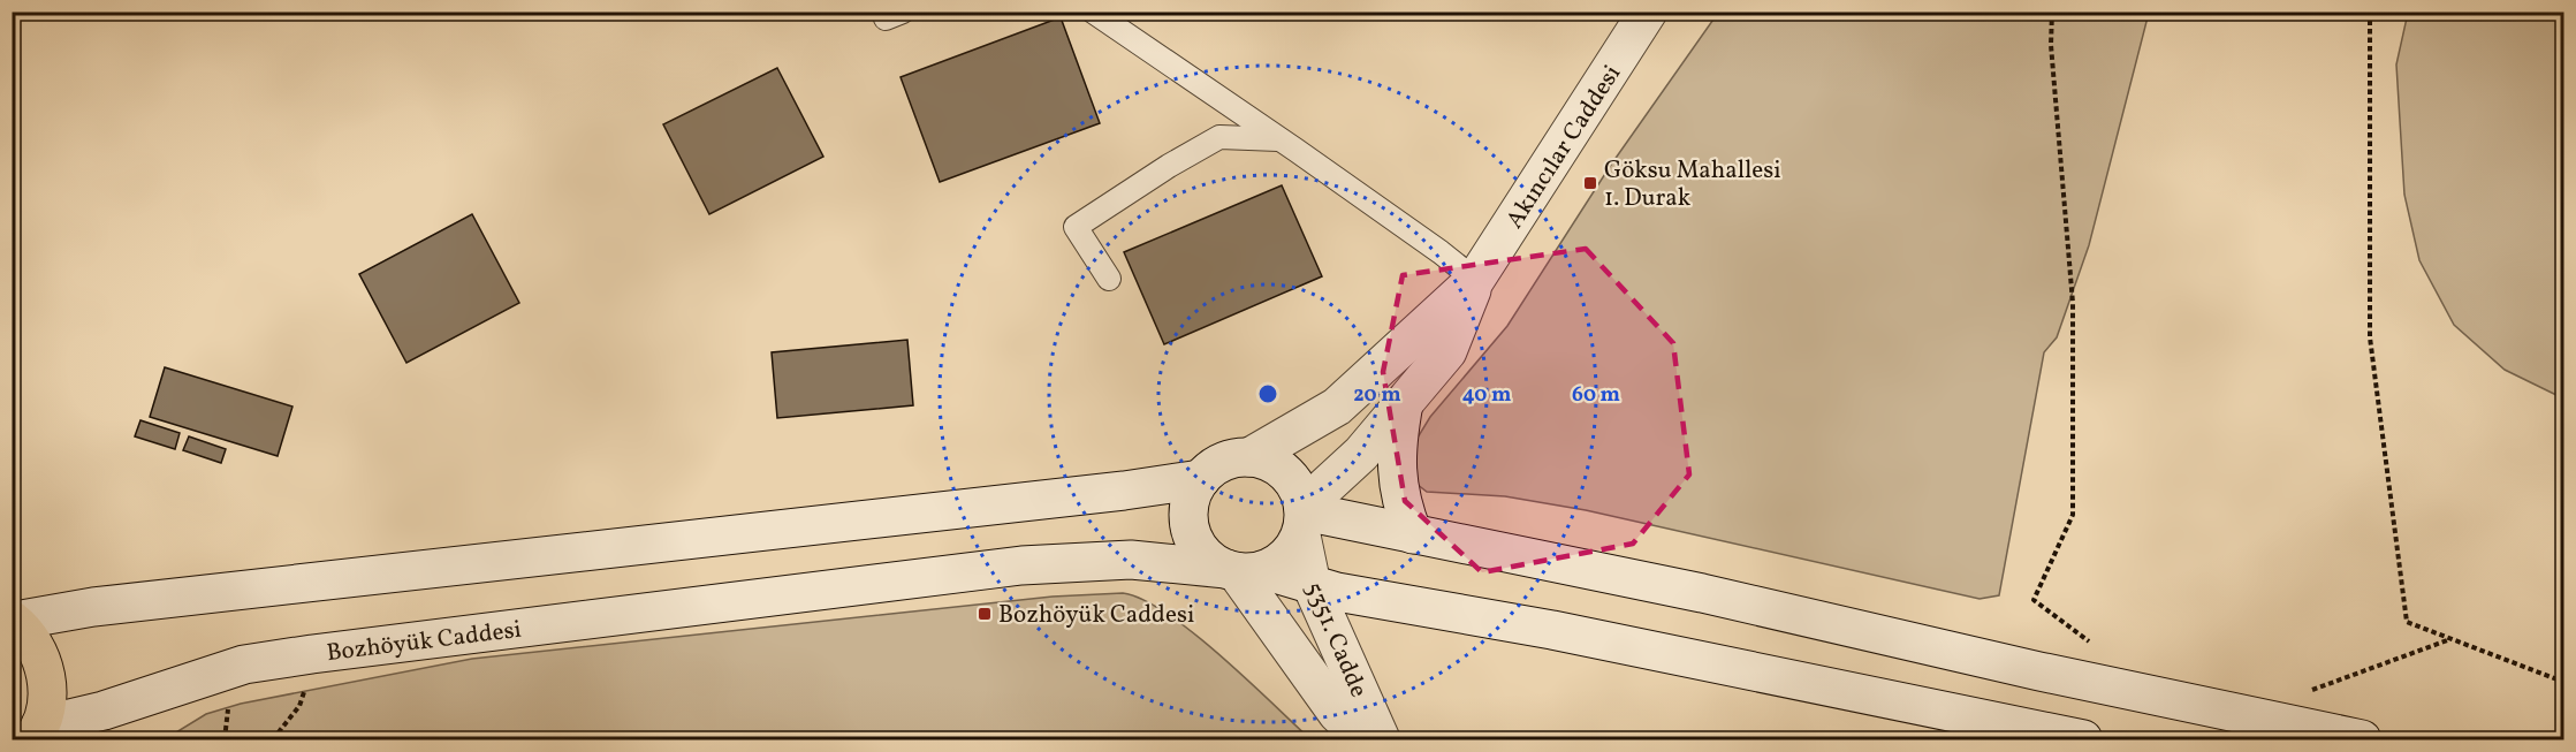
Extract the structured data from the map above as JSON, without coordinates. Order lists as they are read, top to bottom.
{
  "streets": {
    "main road": ["Akıncılar Caddesi", "5351. Cadde", "Bozhöyük Caddesi"]
  },
  "crossings": [
    ["Akıncılar Caddesi", "5351. Cadde"],
    ["Akıncılar Caddesi", "Bozhöyük Caddesi"],
    ["5351. Cadde", "Bozhöyük Caddesi"]
  ],
  "places": {
    "transit": ["Göksu Mahallesi 1. Durak", "Bozhöyük Caddesi"]
  },
  "rings": ["20 m", "40 m", "60 m"]
}
